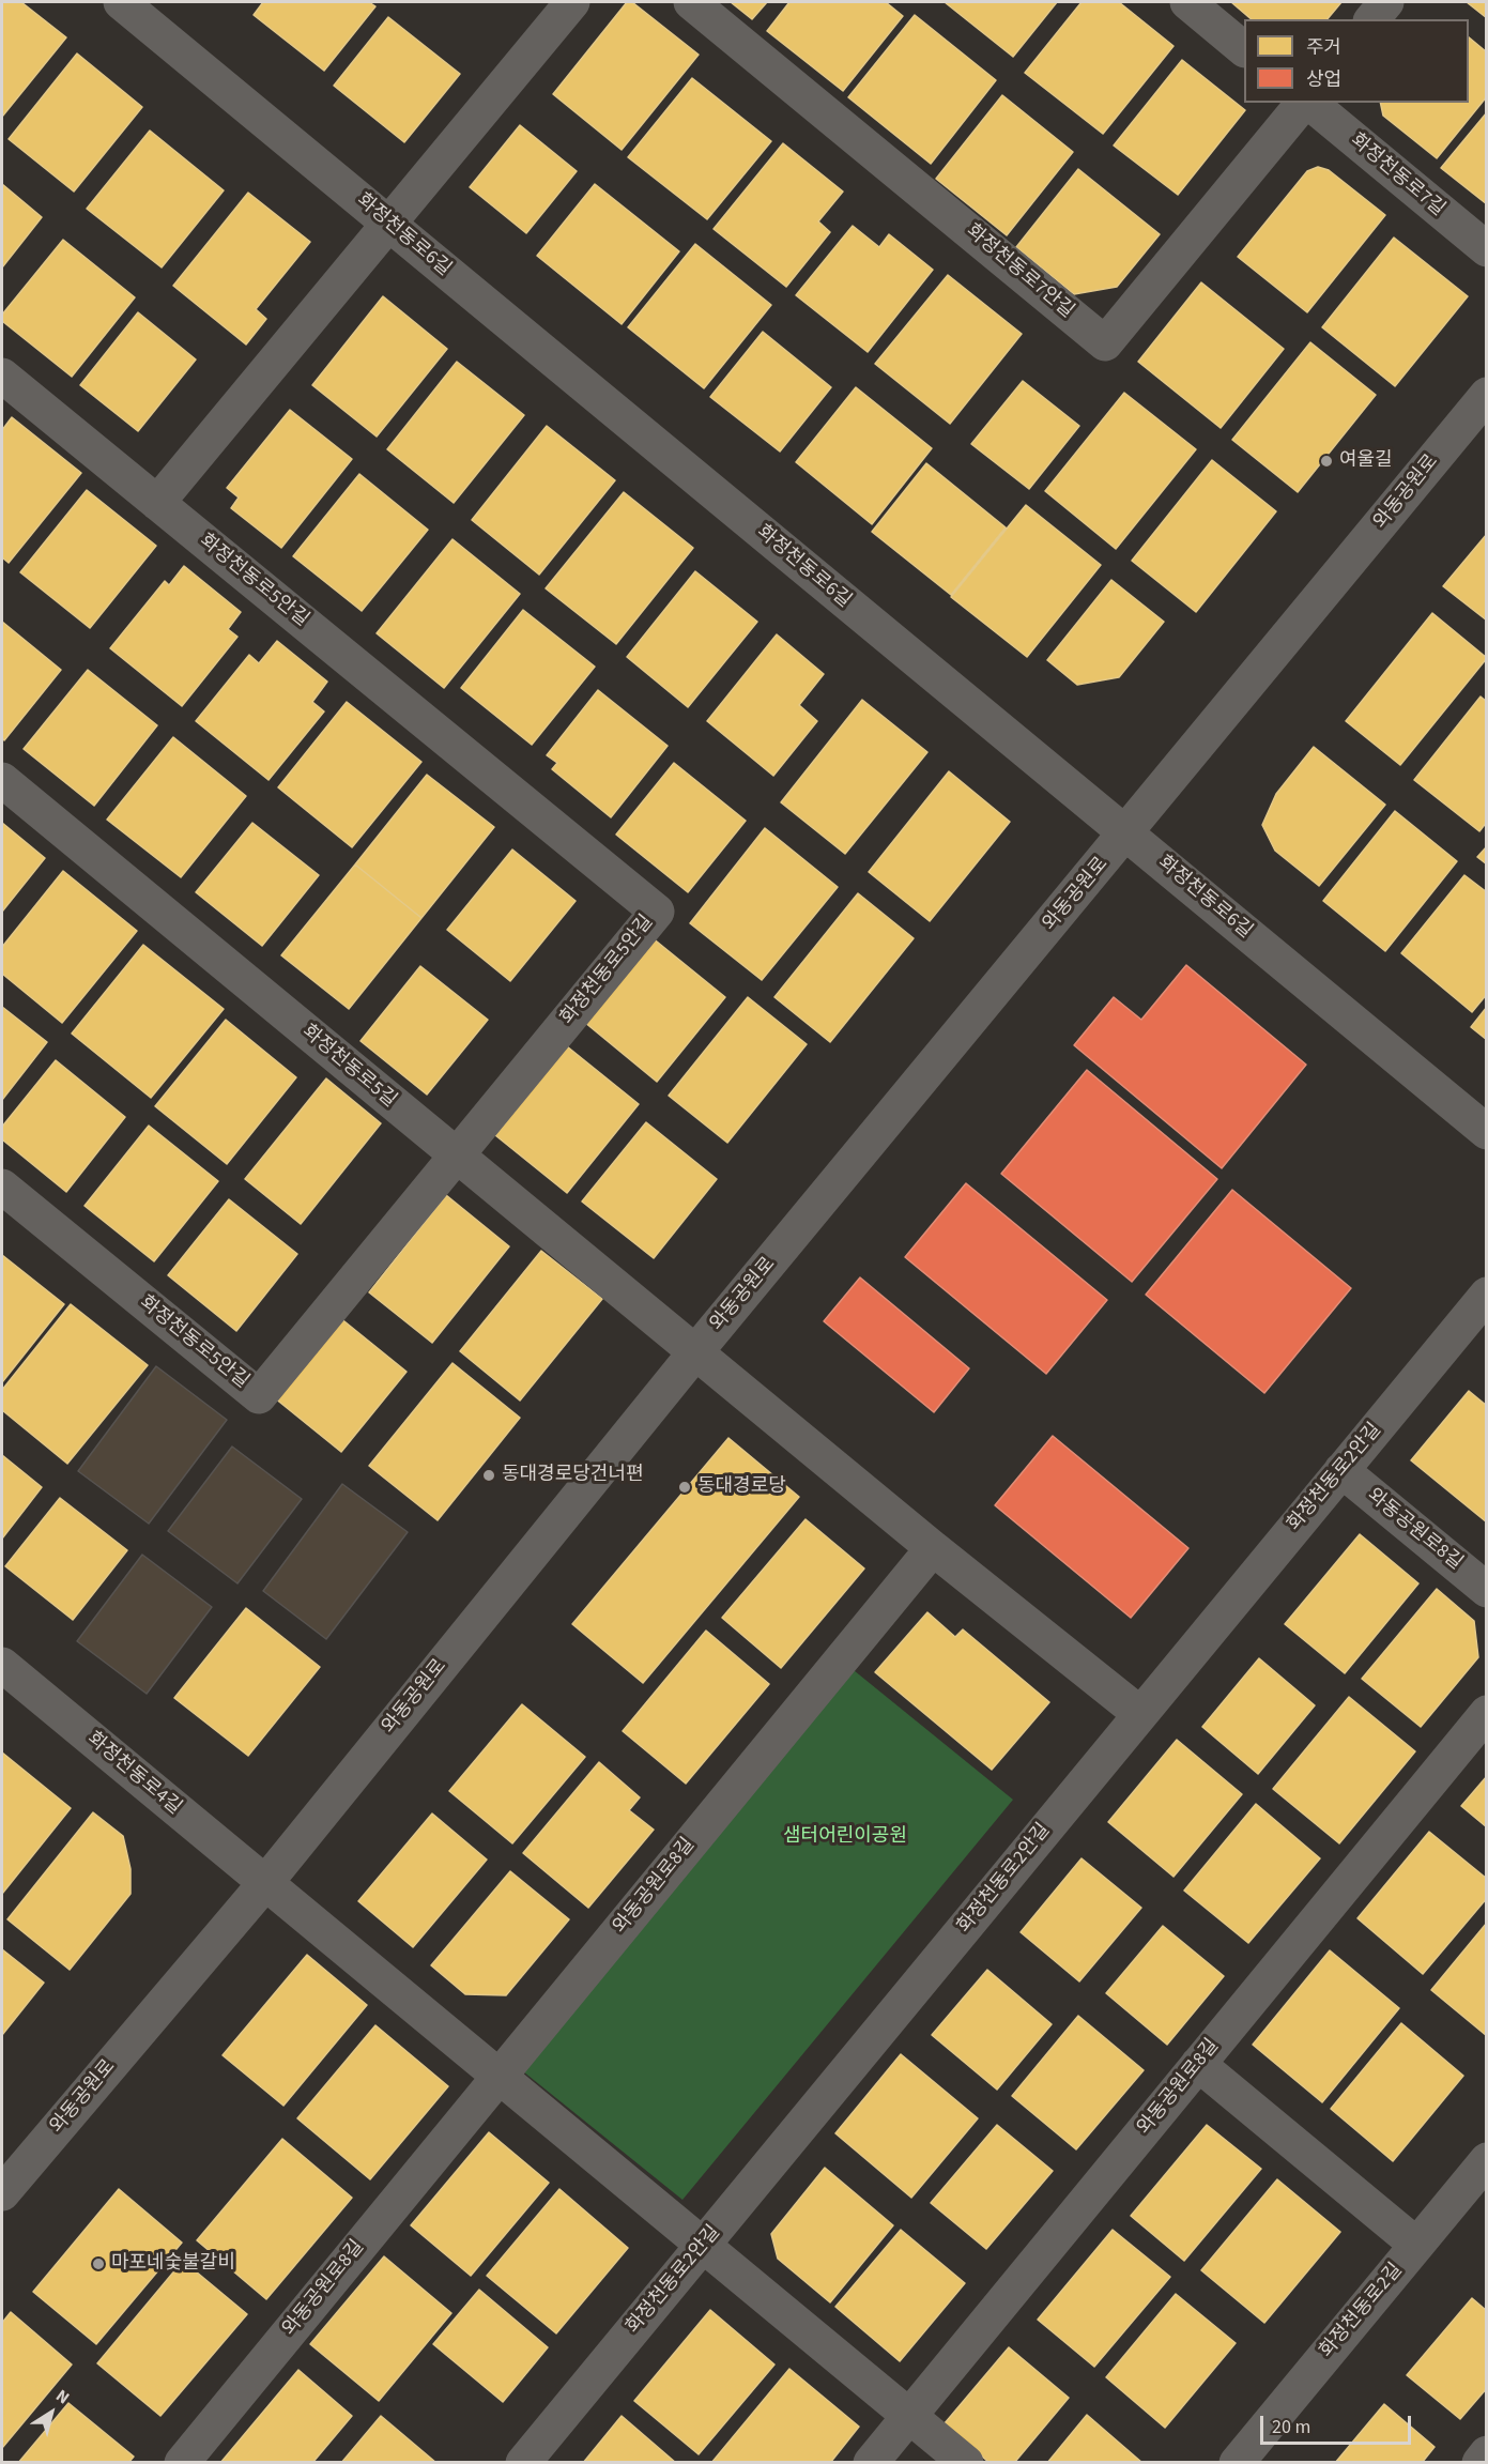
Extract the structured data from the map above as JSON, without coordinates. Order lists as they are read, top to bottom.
{
  "streets": {
    "street": [
      "화정천동로7길",
      "화정천동로6길",
      "화정천동로7안길",
      "와동공원로",
      "화정천동로5안길",
      "화정천동로5길",
      "화정천동로2안길",
      "와동공원로8길",
      "화정천동로4길",
      "화정천동로2길"
    ]
  },
  "crossings": [
    ["화정천동로6길", "와동공원로"],
    ["와동공원로", "화정천동로5길"],
    ["와동공원로", "화정천동로4길"],
    ["화정천동로5안길", "화정천동로5길"],
    ["화정천동로2안길", "와동공원로8길"],
    ["화정천동로2안길", "화정천동로4길"],
    ["와동공원로8길", "화정천동로4길"]
  ],
  "parks": ["샘터어린이공원"],
  "places": [
    "여울길",
    "동대경로당건너편",
    "동대경로당",
    "마포네숯불갈비"
  ],
  "legend": ["주거", "상업"],
  "scale_bar": "20 m",
  "north": "top right"
}
